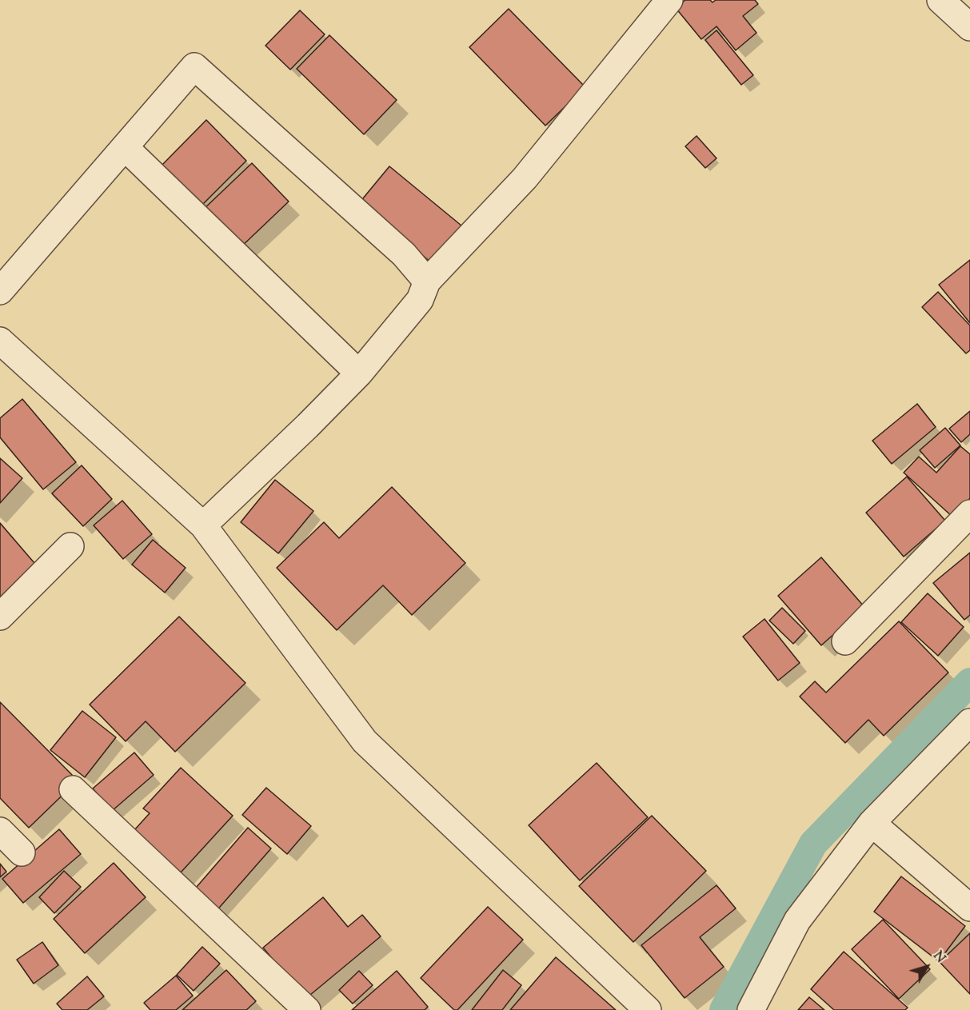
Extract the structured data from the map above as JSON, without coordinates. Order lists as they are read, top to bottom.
{
  "north": "top right"
}
